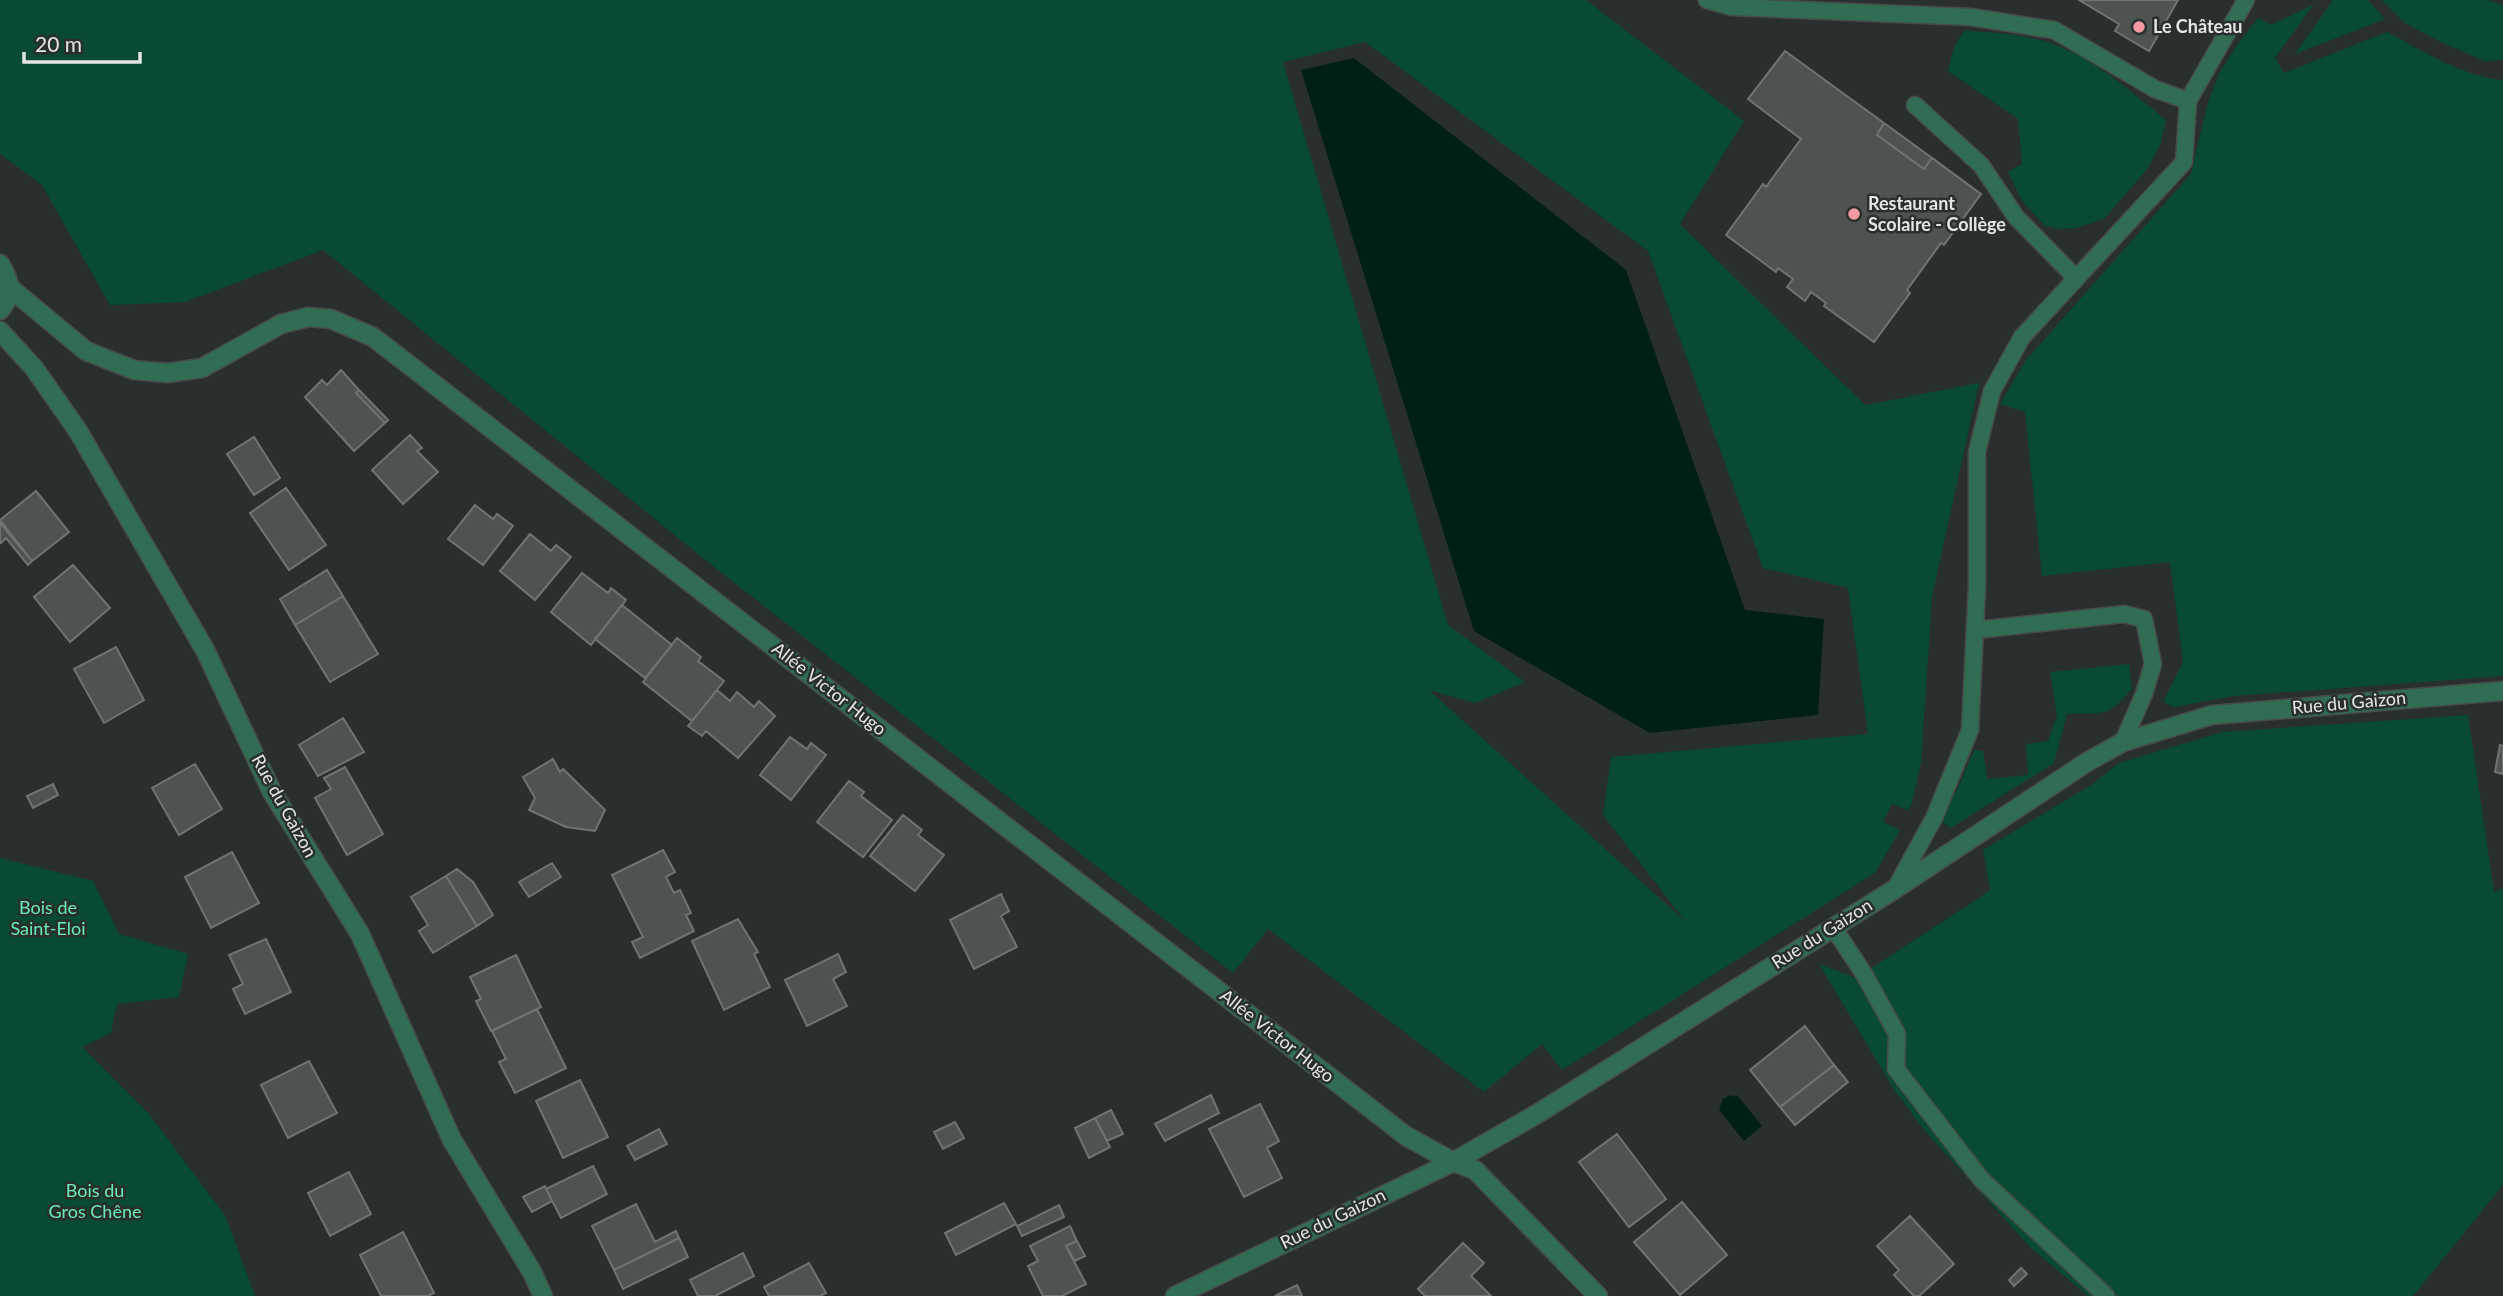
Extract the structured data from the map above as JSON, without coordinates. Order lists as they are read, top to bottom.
{
  "streets": {
    "street": ["Allée Victor Hugo", "Rue du Gaizon"]
  },
  "crossings": [
    ["Allée Victor Hugo", "Rue du Gaizon"]
  ],
  "parks": ["Bois de Saint-Eloi", "Bois du Gros Chêne"],
  "places": ["Le Château", "Restaurant Scolaire - Collège"],
  "scale_bar": "20 m"
}
